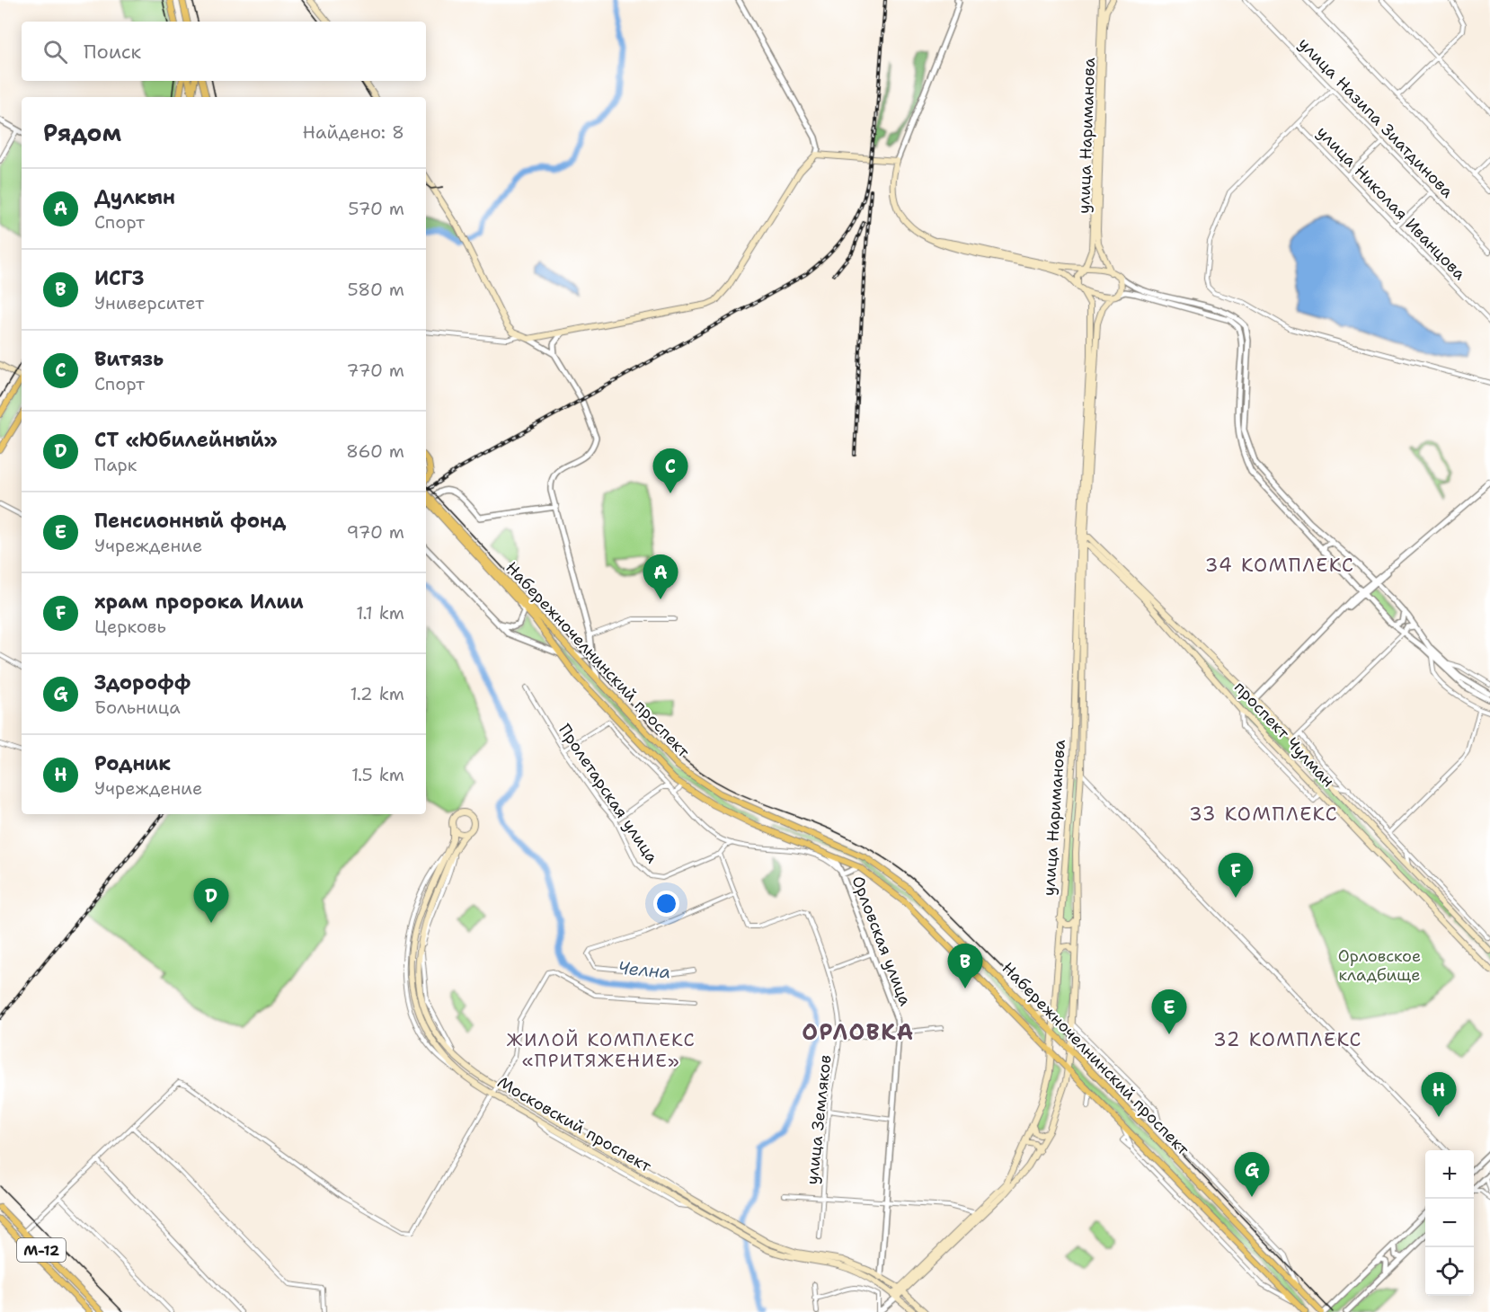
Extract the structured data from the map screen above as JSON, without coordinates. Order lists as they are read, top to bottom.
{
  "streets": {
    "main road": [
      "улица Нариманова",
      "Набережночелнинский проспект",
      "проспект Чулман",
      "Московский проспект",
      "М-12"
    ],
    "street": [
      "улица Назипа Зиатдинова",
      "улица Николая Иванцова",
      "Пролетарская улица",
      "Орловская улица",
      "улица Земляков"
    ]
  },
  "crossings": [
    ["улица Нариманова", "Набережночелнинский проспект"],
    ["улица Нариманова", "проспект Чулман"],
    ["улица Нариманова", "Московский проспект"],
    ["Пролетарская улица", "Орловская улица"],
    ["Орловская улица", "Московский проспект"]
  ],
  "districts": [
    "34 КОМПЛЕКС",
    "33 КОМПЛЕКС",
    "ОРЛОВКА",
    "ЖИЛОЙ КОМПЛЕКС «ПРИТЯЖЕНИЕ»",
    "32 КОМПЛЕКС"
  ],
  "water": ["Челна"],
  "parks": ["Орловское кладбище"],
  "page": {
    "search": "Поиск",
    "heading": ["Рядом", "Найдено: 8"],
    "list": [
      {
        "mark": "A",
        "name": "Дулкын",
        "note": "Спорт",
        "value": "570 m"
      },
      {
        "mark": "B",
        "name": "ИСГЗ",
        "note": "Университет",
        "value": "580 m"
      },
      {
        "mark": "C",
        "name": "Витязь",
        "note": "Спорт",
        "value": "770 m"
      },
      {
        "mark": "D",
        "name": "СТ «Юбилейный»",
        "note": "Парк",
        "value": "860 m"
      },
      {
        "mark": "E",
        "name": "Пенсионный фонд",
        "note": "Учреждение",
        "value": "970 m"
      },
      {
        "mark": "F",
        "name": "храм пророка Илии",
        "note": "Церковь",
        "value": "1.1 km"
      },
      {
        "mark": "G",
        "name": "Здорофф",
        "note": "Больница",
        "value": "1.2 km"
      },
      {
        "mark": "H",
        "name": "Родник",
        "note": "Учреждение",
        "value": "1.5 km"
      }
    ],
    "pins": [
      "C",
      "A",
      "F",
      "D",
      "B",
      "E",
      "H",
      "G"
    ],
    "map_buttons": ["+", "−"]
  }
}
